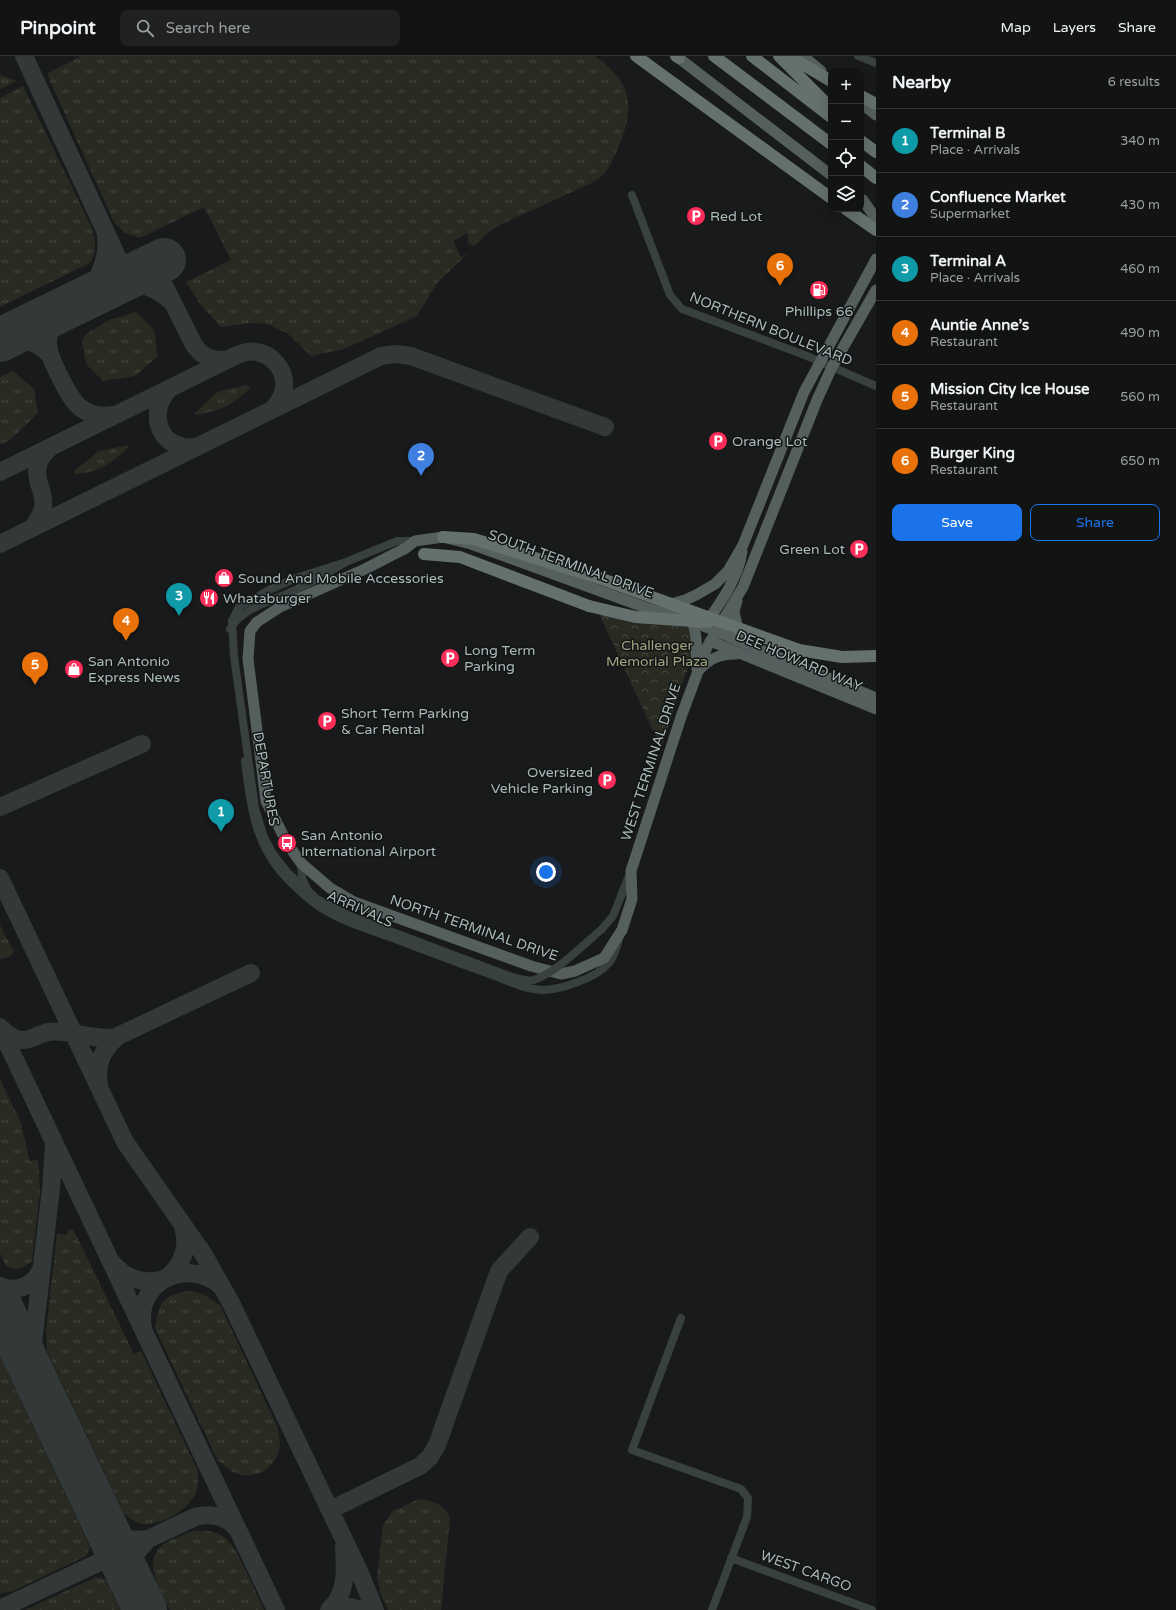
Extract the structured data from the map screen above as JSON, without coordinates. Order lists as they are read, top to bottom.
{
  "streets": {
    "main road": [
      "SOUTH TERMINAL DRIVE",
      "DEE HOWARD WAY",
      "WEST TERMINAL DRIVE",
      "NORTH TERMINAL DRIVE"
    ],
    "street": [
      "NORTHERN BOULEVARD",
      "DEPARTURES",
      "ARRIVALS",
      "WEST CARGO"
    ]
  },
  "crossings": [
    ["SOUTH TERMINAL DRIVE", "DEE HOWARD WAY"],
    ["SOUTH TERMINAL DRIVE", "WEST TERMINAL DRIVE"],
    ["SOUTH TERMINAL DRIVE", "NORTH TERMINAL DRIVE"],
    ["DEE HOWARD WAY", "WEST TERMINAL DRIVE"],
    ["WEST TERMINAL DRIVE", "DEPARTURES"],
    ["WEST TERMINAL DRIVE", "NORTH TERMINAL DRIVE"],
    ["DEPARTURES", "ARRIVALS"],
    ["DEPARTURES", "NORTH TERMINAL DRIVE"],
    ["ARRIVALS", "NORTH TERMINAL DRIVE"]
  ],
  "parks": ["Challenger Memorial Plaza"],
  "places": {
    "parking": [
      "Red Lot",
      "Orange Lot",
      "Green Lot",
      "Long Term Parking",
      "Short Term Parking & Car Rental",
      "Oversized Vehicle Parking"
    ],
    "fuel station": ["Phillips 66"],
    "shop": ["Sound And Mobile Accessories", "San Antonio Express News"],
    "restaurant": ["Whataburger"],
    "bus stop": ["San Antonio International Airport"]
  },
  "page": {
    "header": "Pinpoint",
    "search": "Search here",
    "nav": ["Map", "Layers", "Share"],
    "heading": ["Nearby", "6 results"],
    "map_buttons": ["+", "−"],
    "list": [
      {
        "mark": "1",
        "name": "Terminal B",
        "note": "Place · Arrivals",
        "value": "340 m"
      },
      {
        "mark": "2",
        "name": "Confluence Market",
        "note": "Supermarket",
        "value": "430 m"
      },
      {
        "mark": "3",
        "name": "Terminal A",
        "note": "Place · Arrivals",
        "value": "460 m"
      },
      {
        "mark": "4",
        "name": "Auntie Anne’s",
        "note": "Restaurant",
        "value": "490 m"
      },
      {
        "mark": "5",
        "name": "Mission City Ice House",
        "note": "Restaurant",
        "value": "560 m"
      },
      {
        "mark": "6",
        "name": "Burger King",
        "note": "Restaurant",
        "value": "650 m"
      }
    ],
    "pins": [
      "6",
      "2",
      "3",
      "4",
      "5",
      "1"
    ],
    "buttons": ["Save", "Share"]
  }
}
